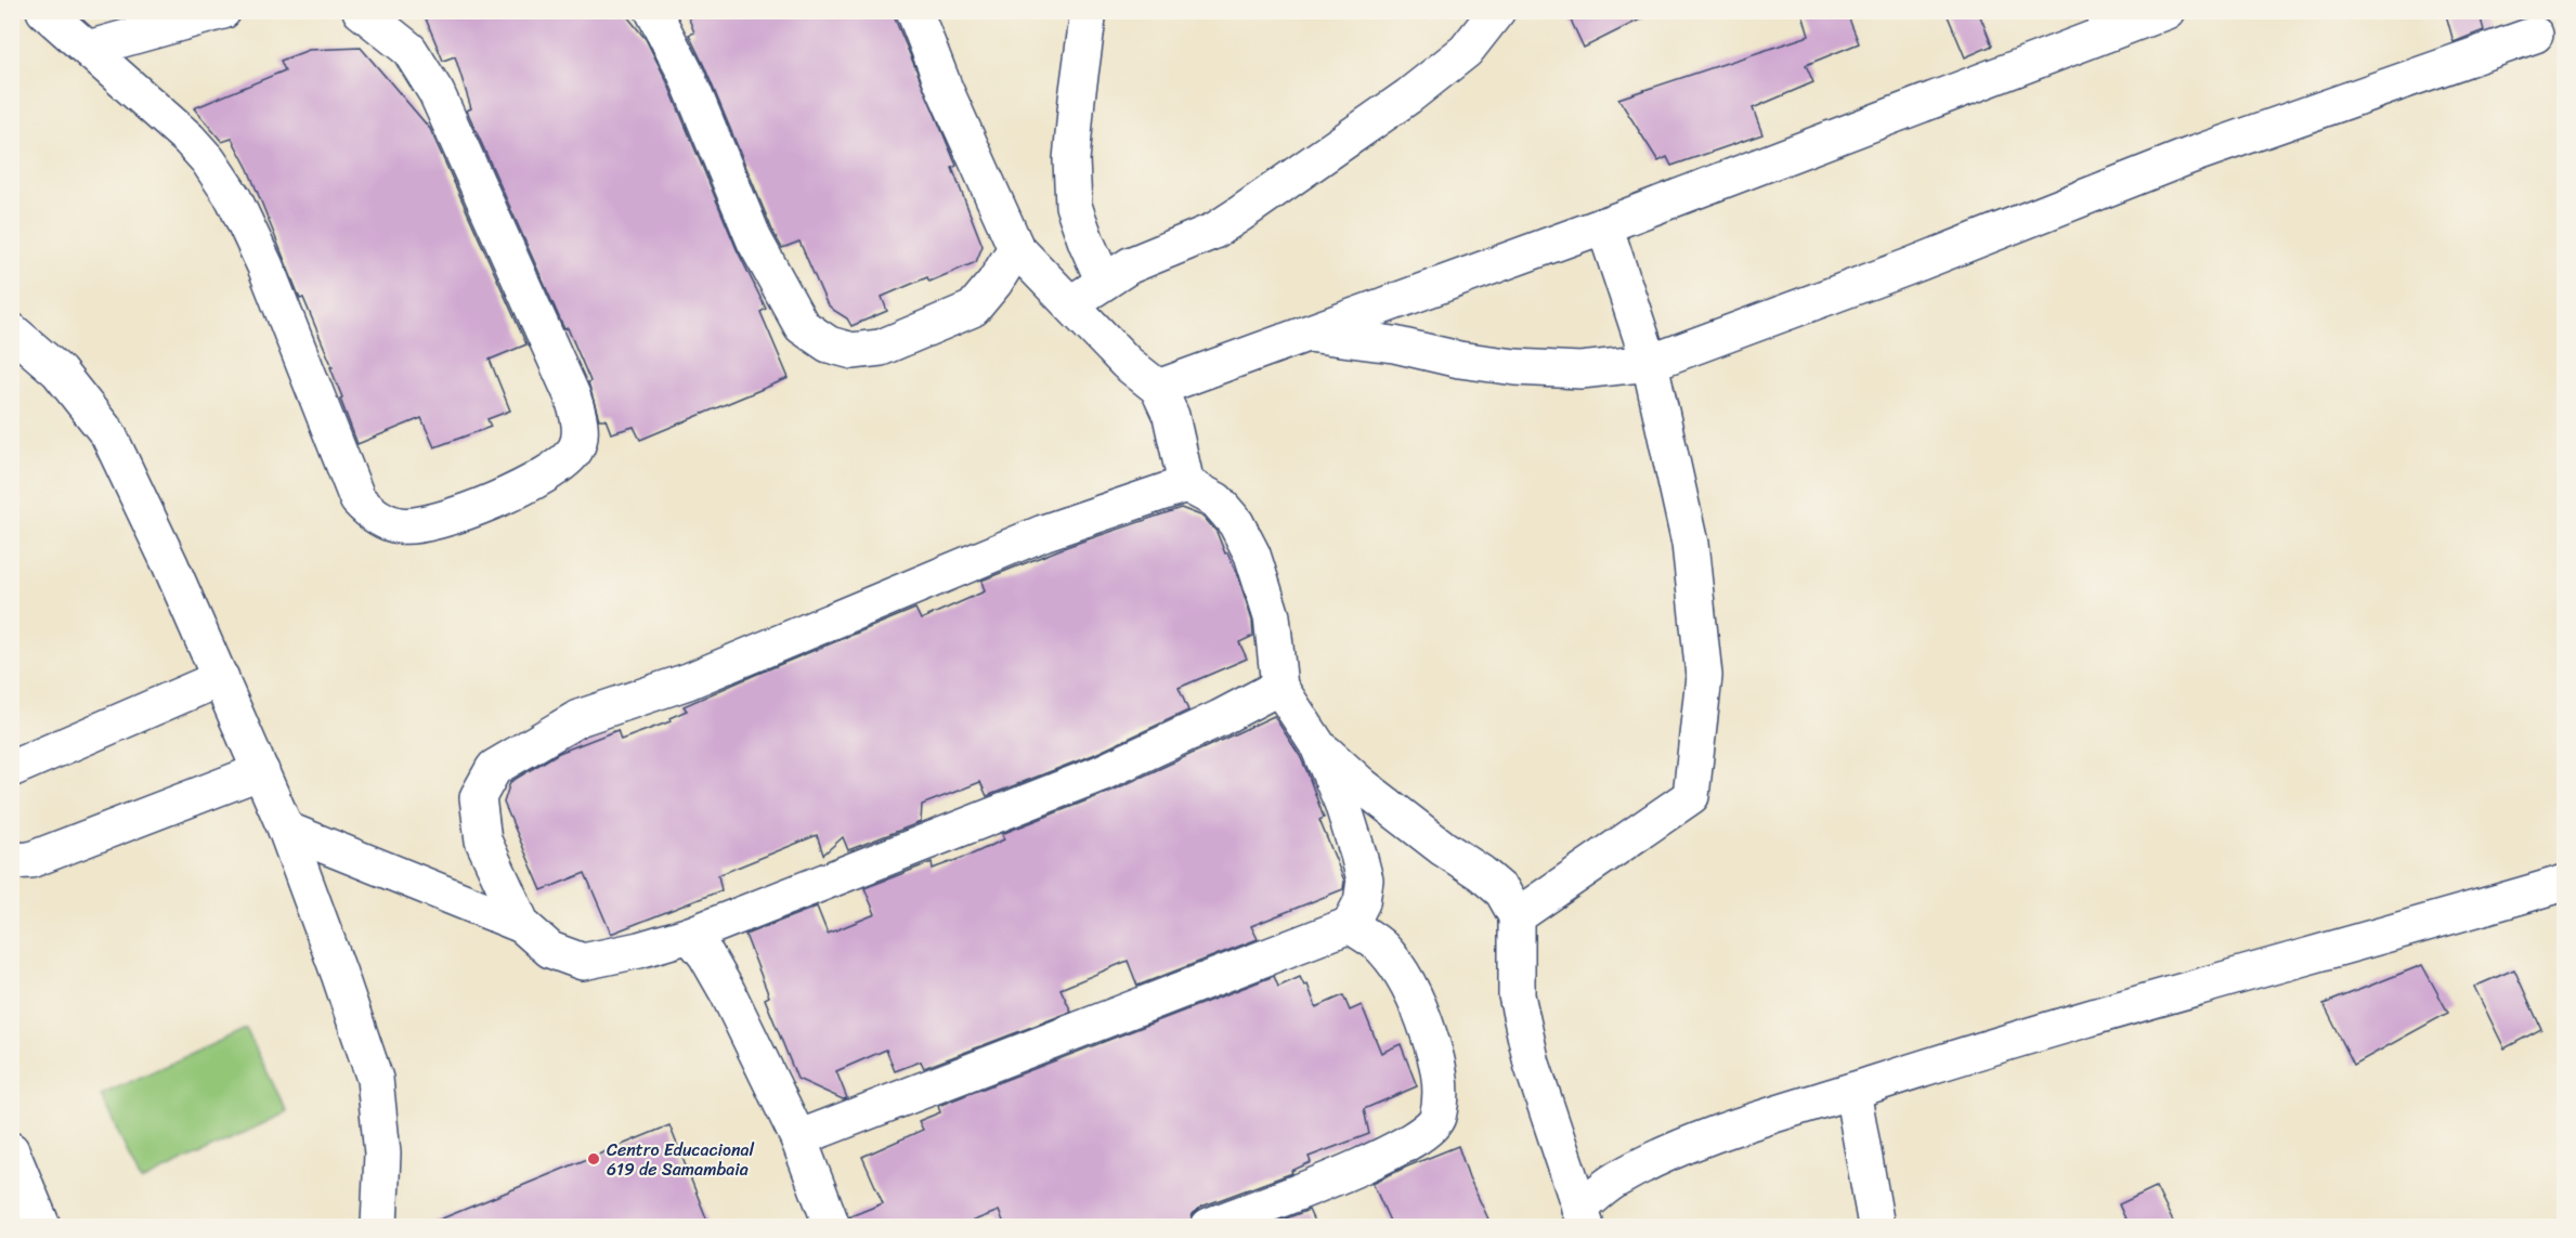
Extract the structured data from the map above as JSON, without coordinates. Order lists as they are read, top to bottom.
{
  "places": ["Centro Educacional 619 de Samambaia"]
}
